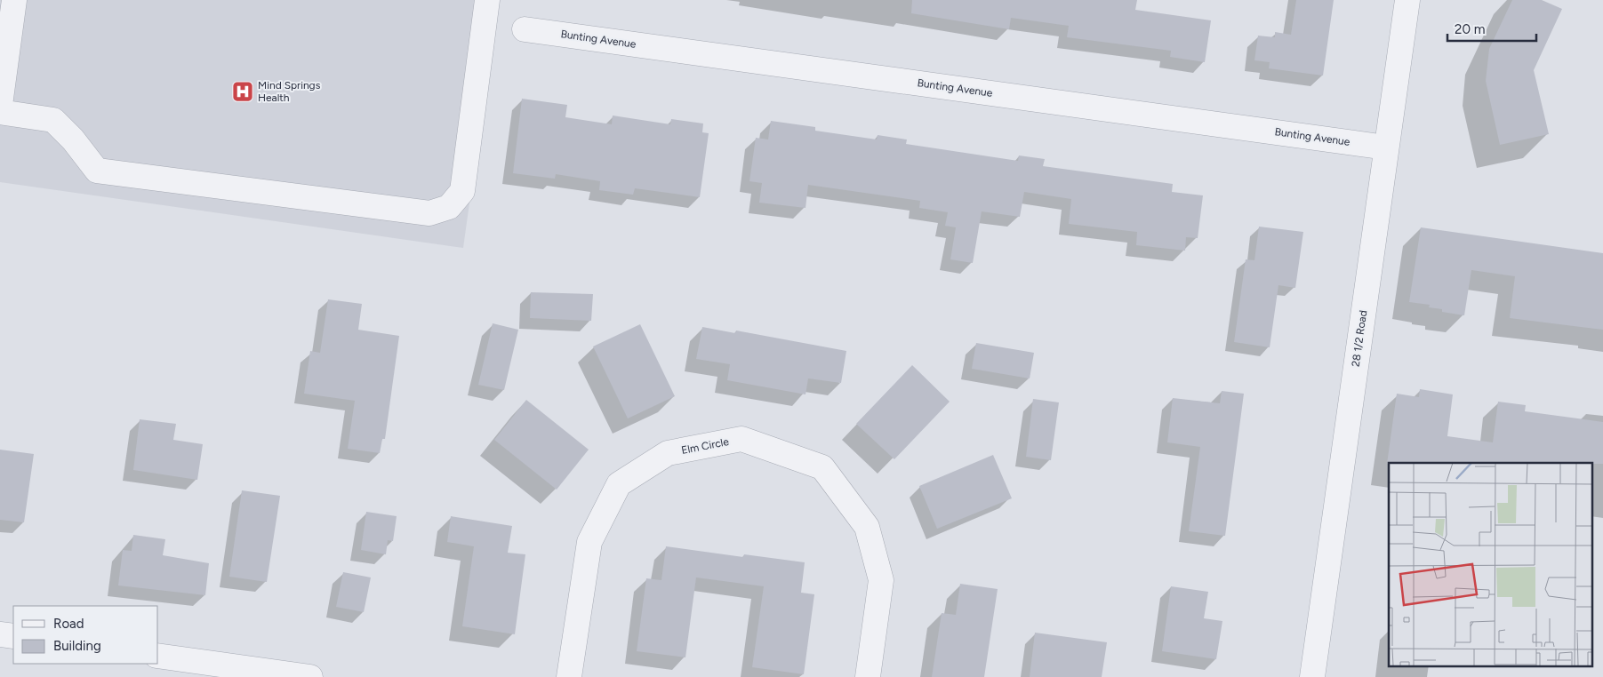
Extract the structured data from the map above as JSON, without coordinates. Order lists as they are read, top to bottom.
{
  "streets": {
    "street": ["Bunting Avenue", "28 1/2 Road", "Elm Circle"]
  },
  "crossings": [
    ["Bunting Avenue", "28 1/2 Road"]
  ],
  "places": {
    "hospital": ["Mind Springs Health"]
  },
  "legend": ["Road", "Building"],
  "scale_bar": "20 m"
}
